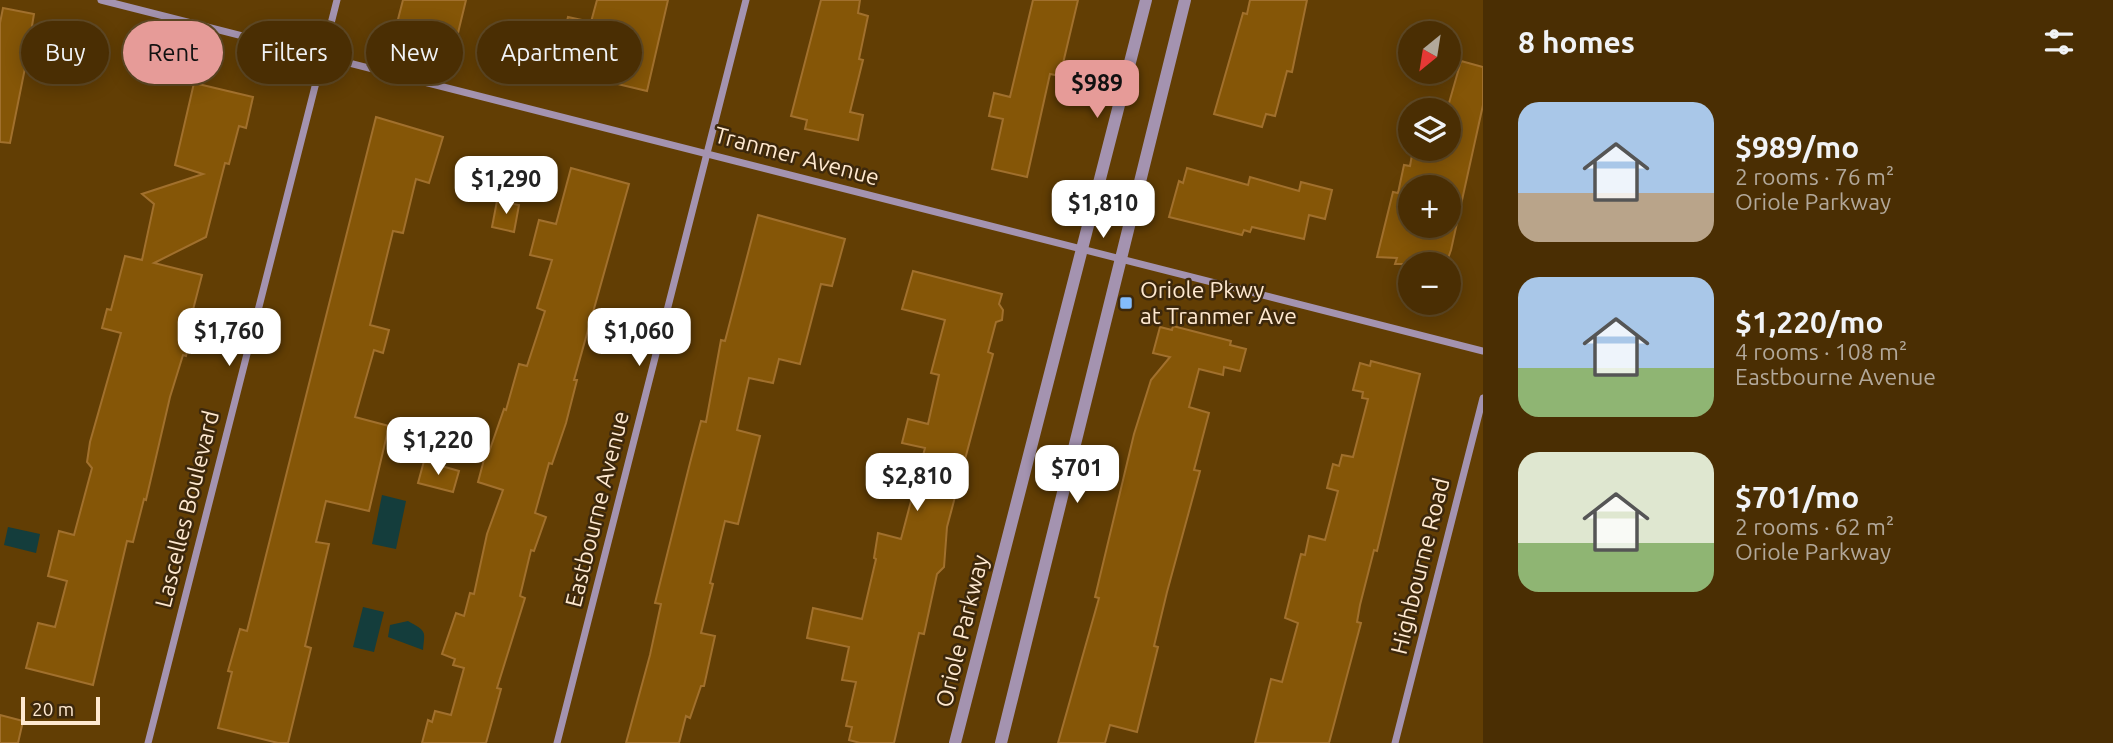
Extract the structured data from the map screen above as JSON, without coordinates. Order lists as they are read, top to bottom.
{
  "streets": {
    "street": [
      "Tranmer Avenue",
      "Lascelles Boulevard",
      "Eastbourne Avenue",
      "Highbourne Road",
      "Oriole Parkway"
    ]
  },
  "crossings": [
    ["Tranmer Avenue", "Eastbourne Avenue"],
    ["Tranmer Avenue", "Oriole Parkway"]
  ],
  "places": {
    "transit": ["Oriole Pkwy at Tranmer Ave"]
  },
  "scale_bar": "20 m",
  "north": "bottom left",
  "page": {
    "heading": "8 homes",
    "map_buttons": ["+", "−"],
    "chip": [
      "Buy",
      "Rent",
      "Filters",
      "New",
      "Apartment"
    ],
    "price": [
      "$989",
      "$1,290",
      "$1,810",
      "$1,760",
      "$1,060",
      "$1,220",
      "$701",
      "$2,810"
    ],
    "list": [
      {
        "name": "$989/mo",
        "note": "2 rooms · 76 m² · Oriole Parkway"
      },
      {
        "name": "$1,220/mo",
        "note": "4 rooms · 108 m² · Eastbourne Avenue"
      },
      {
        "name": "$701/mo",
        "note": "2 rooms · 62 m² · Oriole Parkway"
      }
    ],
    "scale": "20 m"
  }
}
